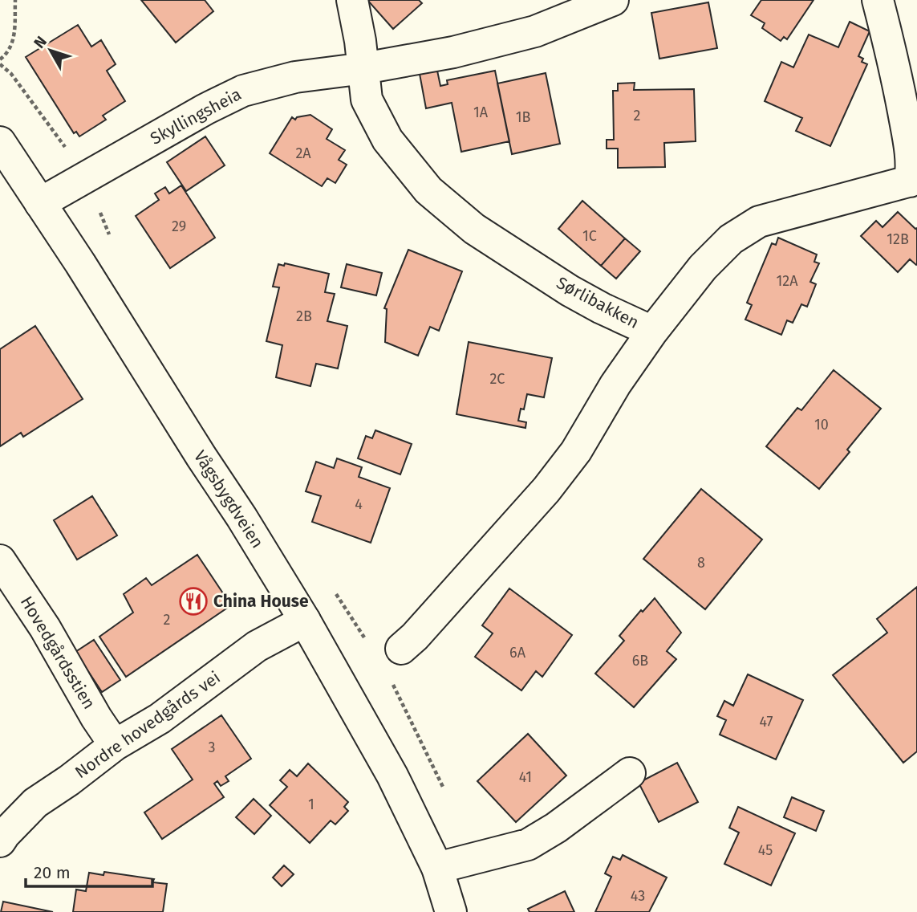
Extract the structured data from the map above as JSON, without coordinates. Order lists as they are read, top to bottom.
{
  "streets": {
    "street": [
      "Skyllingsheia",
      "Sørlibakken",
      "Vågsbygdveien",
      "Hovedgårdsstien",
      "Nordre hovedgårds vei"
    ]
  },
  "crossings": [
    ["Skyllingsheia", "Sørlibakken"],
    ["Skyllingsheia", "Vågsbygdveien"],
    ["Vågsbygdveien", "Nordre hovedgårds vei"],
    ["Hovedgårdsstien", "Nordre hovedgårds vei"]
  ],
  "places": {
    "restaurant": ["China House"]
  },
  "house_numbers": [
    "1A",
    "2",
    "1B",
    "2A",
    "29",
    "1C",
    "12B",
    "12A",
    "2B",
    "2C",
    "10",
    "4",
    "8",
    "2",
    "6A",
    "6B",
    "47",
    "3",
    "41",
    "1",
    "45",
    "43"
  ],
  "scale_bar": "20 m",
  "north": "top left"
}
